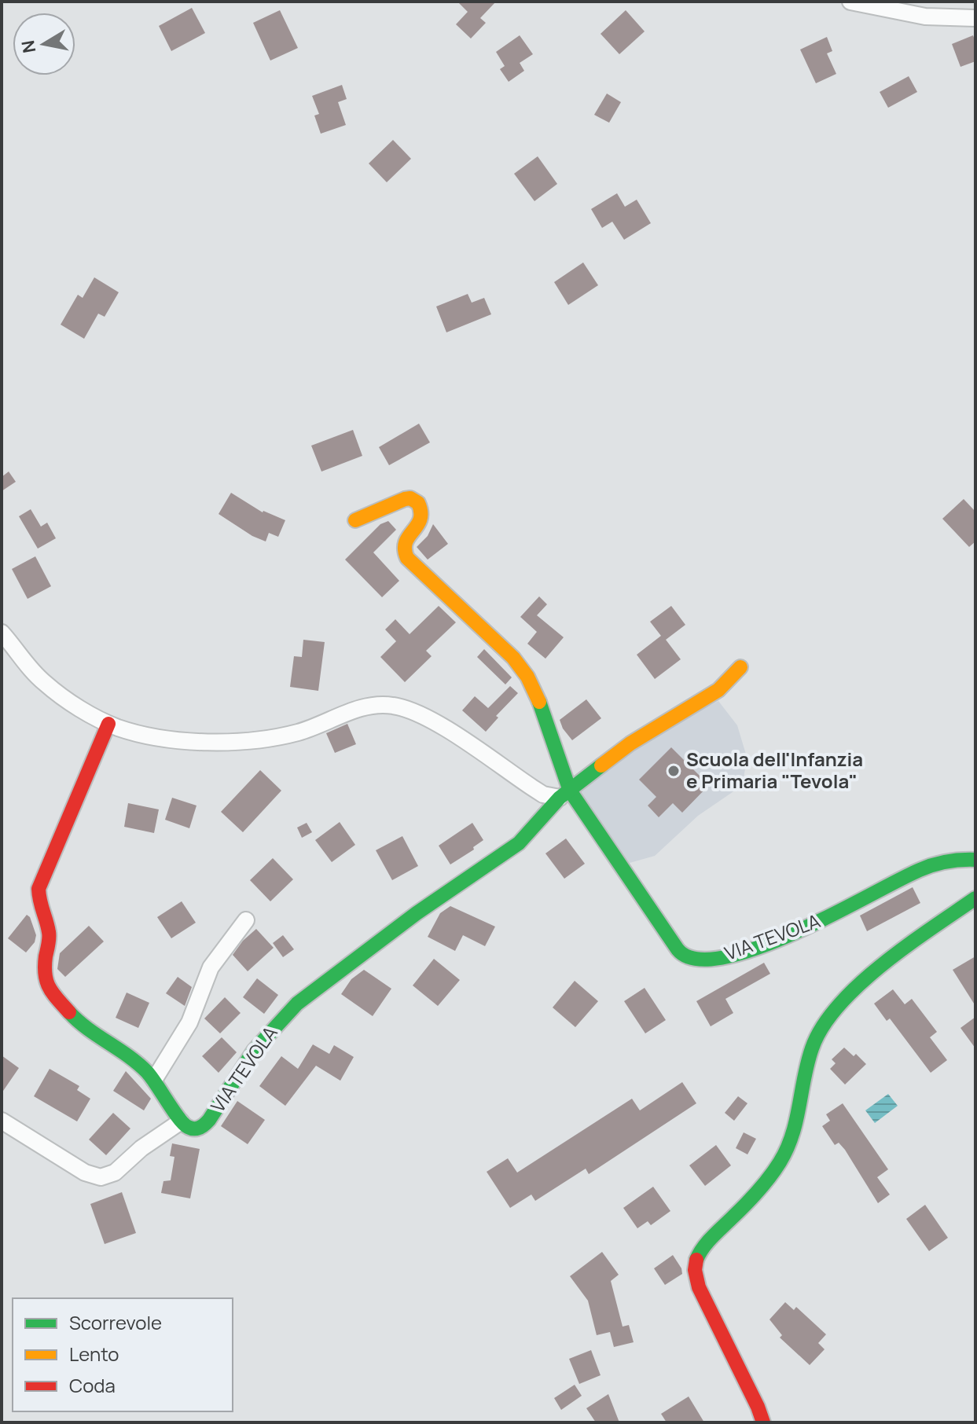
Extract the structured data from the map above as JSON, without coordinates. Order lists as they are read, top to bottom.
{
  "streets": {
    "street": ["VIA TEVOLA"]
  },
  "places": ["Scuola dell'Infanzia e Primaria \"Tevola\""],
  "legend": ["Scorrevole", "Lento", "Coda"],
  "north": "left"
}
